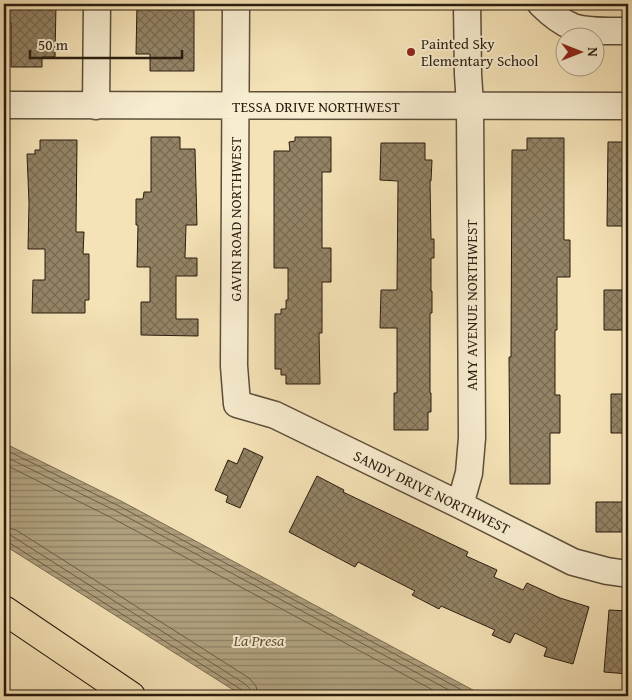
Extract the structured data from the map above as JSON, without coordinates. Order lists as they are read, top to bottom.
{
  "streets": {
    "street": [
      "TESSA DRIVE NORTHWEST",
      "GAVIN ROAD NORTHWEST",
      "AMY AVENUE NORTHWEST",
      "SANDY DRIVE NORTHWEST"
    ]
  },
  "crossings": [
    ["TESSA DRIVE NORTHWEST", "GAVIN ROAD NORTHWEST"],
    ["TESSA DRIVE NORTHWEST", "AMY AVENUE NORTHWEST"],
    ["GAVIN ROAD NORTHWEST", "SANDY DRIVE NORTHWEST"],
    ["AMY AVENUE NORTHWEST", "SANDY DRIVE NORTHWEST"]
  ],
  "water": ["La Presa"],
  "places": ["Painted Sky Elementary School"],
  "scale_bar": "50 m",
  "north": "right"
}
